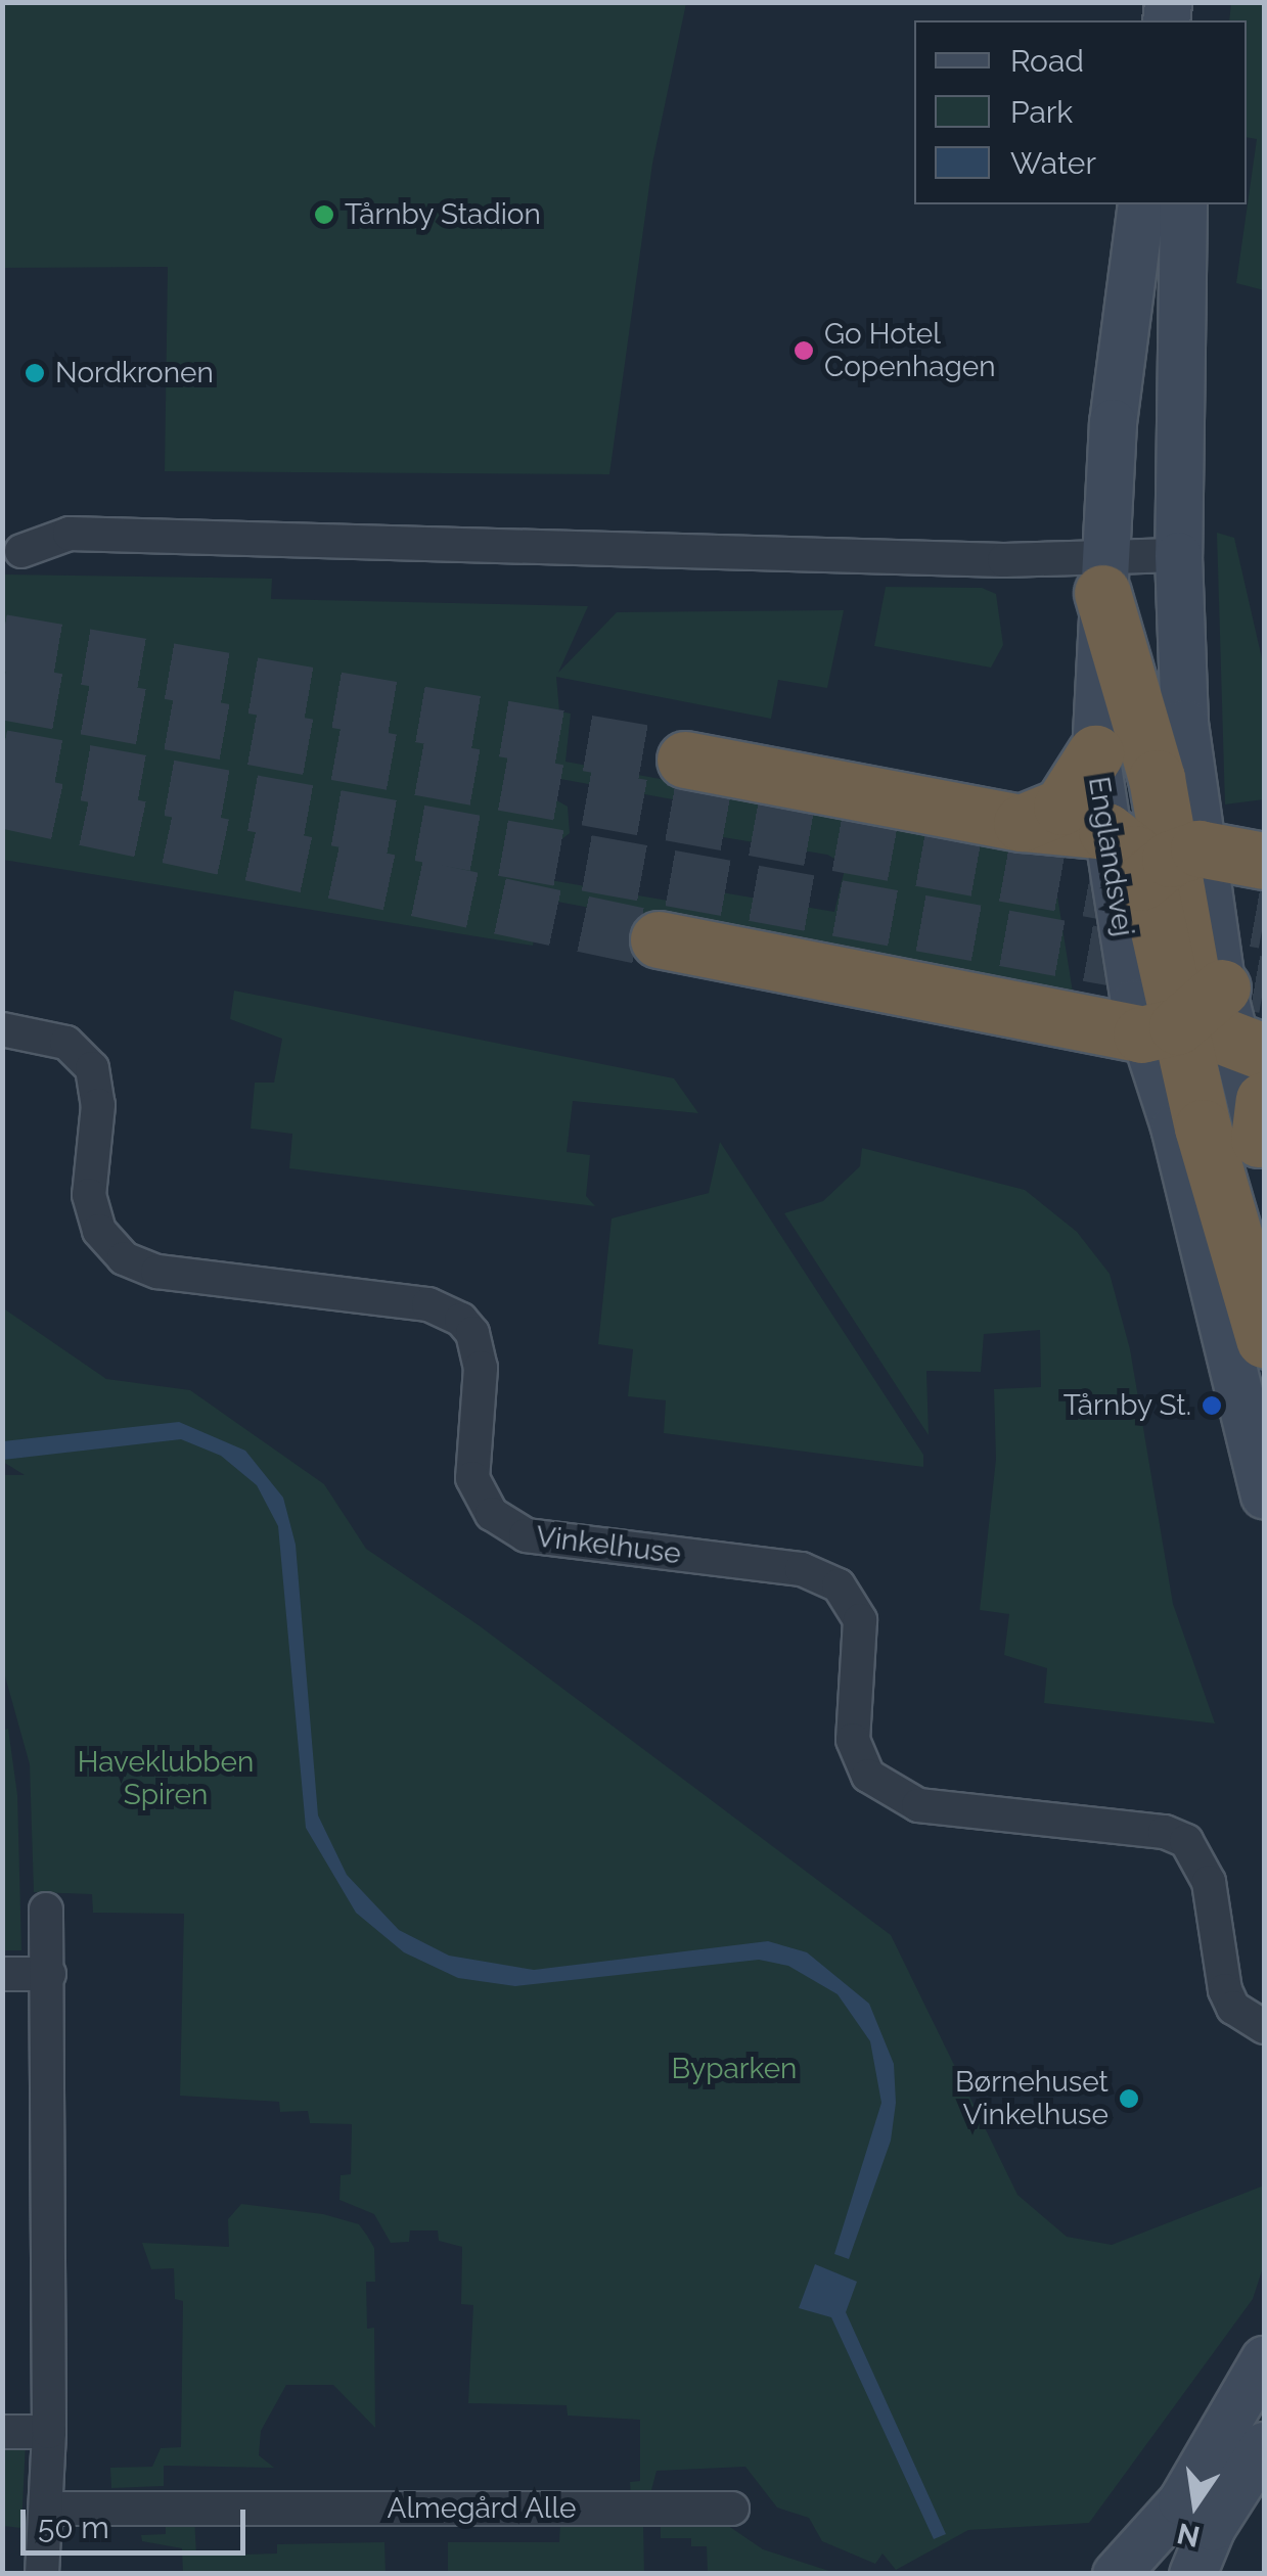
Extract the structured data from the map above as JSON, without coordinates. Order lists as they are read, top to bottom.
{
  "streets": {
    "main road": ["Englandsvej"],
    "street": ["Vinkelhuse", "Almegård Alle"]
  },
  "parks": ["Haveklubben Spiren", "Byparken"],
  "places": [
    "Tårnby Stadion",
    "Go Hotel Copenhagen",
    "Nordkronen",
    "Tårnby St.",
    "Børnehuset Vinkelhuse"
  ],
  "legend": ["Road", "Park", "Water"],
  "scale_bar": "50 m",
  "north": "bottom"
}
